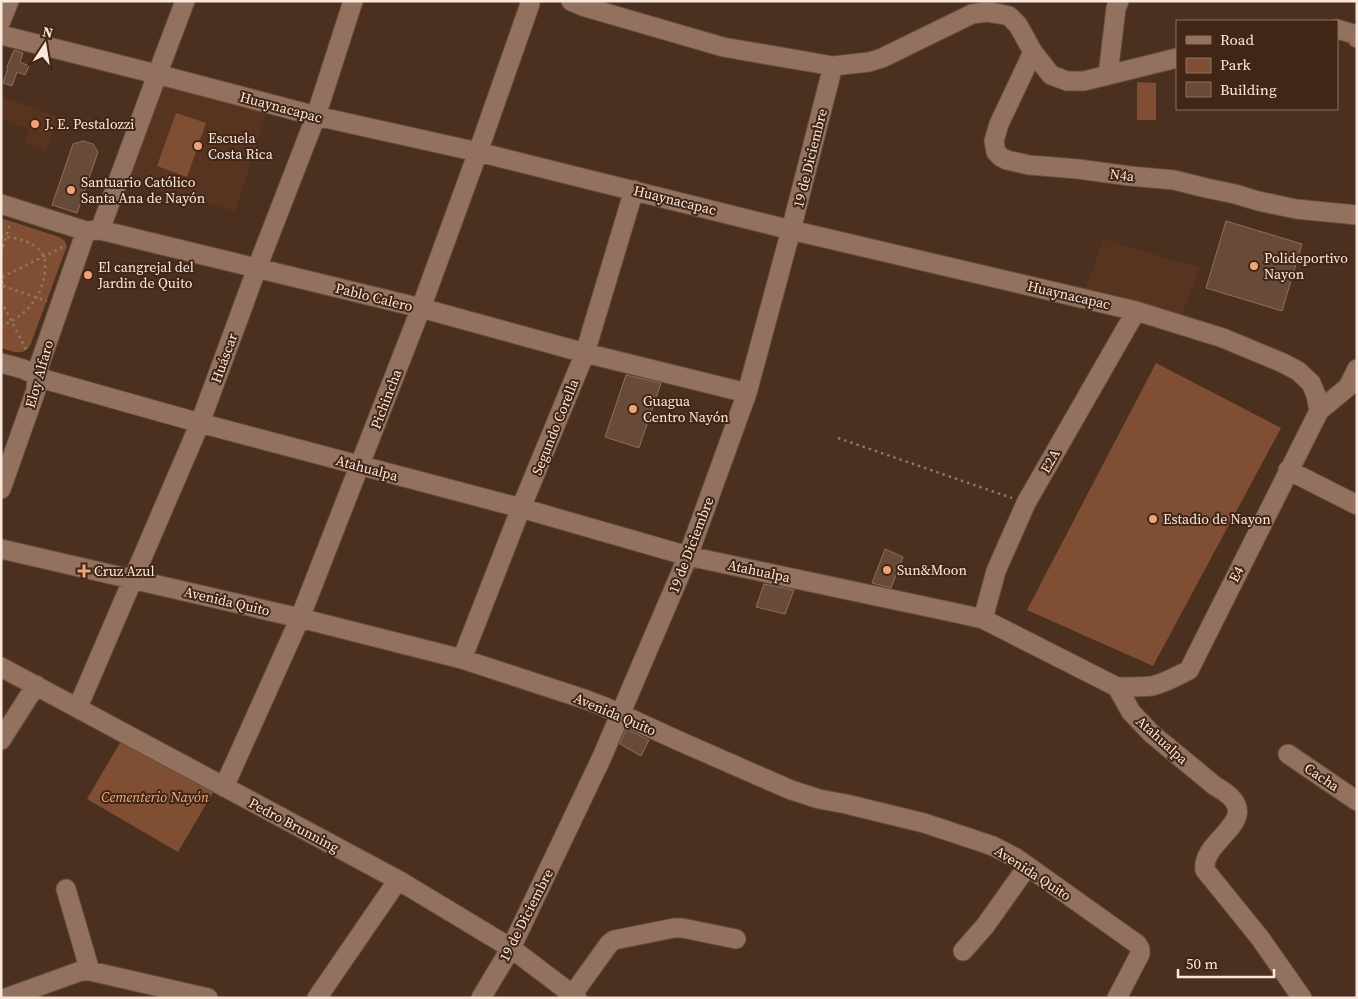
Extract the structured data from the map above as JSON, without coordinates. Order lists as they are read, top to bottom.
{
  "streets": {
    "street": [
      "Huaynacapac",
      "19 de Diciembre",
      "N4a",
      "Pablo Calero",
      "Huáscar",
      "Eloy Alfaro",
      "Pichincha",
      "Segundo Corella",
      "E2A",
      "Atahualpa",
      "E4",
      "Avenida Quito",
      "Cacha",
      "Pedro Brunning"
    ]
  },
  "crossings": [
    ["Huaynacapac", "19 de Diciembre"],
    ["Huaynacapac", "Huáscar"],
    ["Huaynacapac", "Eloy Alfaro"],
    ["Huaynacapac", "Pichincha"],
    ["Huaynacapac", "Segundo Corella"],
    ["Huaynacapac", "E2A"],
    ["Huaynacapac", "E4"],
    ["19 de Diciembre", "Pablo Calero"],
    ["19 de Diciembre", "Atahualpa"],
    ["19 de Diciembre", "Avenida Quito"],
    ["19 de Diciembre", "Pedro Brunning"],
    ["Pablo Calero", "Huáscar"],
    ["Pablo Calero", "Eloy Alfaro"],
    ["Pablo Calero", "Pichincha"],
    ["Pablo Calero", "Segundo Corella"],
    ["Huáscar", "Atahualpa"],
    ["Huáscar", "Avenida Quito"],
    ["Huáscar", "Pedro Brunning"],
    ["Eloy Alfaro", "Atahualpa"],
    ["Pichincha", "Atahualpa"],
    ["Pichincha", "Avenida Quito"],
    ["Pichincha", "Pedro Brunning"],
    ["Segundo Corella", "Atahualpa"],
    ["Segundo Corella", "Avenida Quito"],
    ["E2A", "Atahualpa"],
    ["Atahualpa", "E4"]
  ],
  "parks": ["Cementerio Nayón"],
  "places": {
    "other": [
      "J. E. Pestalozzi",
      "Escuela Costa Rica",
      "Santuario Católico Santa Ana de Nayón",
      "Polideportivo Nayon",
      "El cangrejal del Jardin de Quito",
      "Guagua Centro Nayón",
      "Estadio de Nayon",
      "Sun&Moon"
    ],
    "health": ["Cruz Azul"]
  },
  "legend": ["Road", "Park", "Building"],
  "scale_bar": "50 m",
  "north": "top"
}
